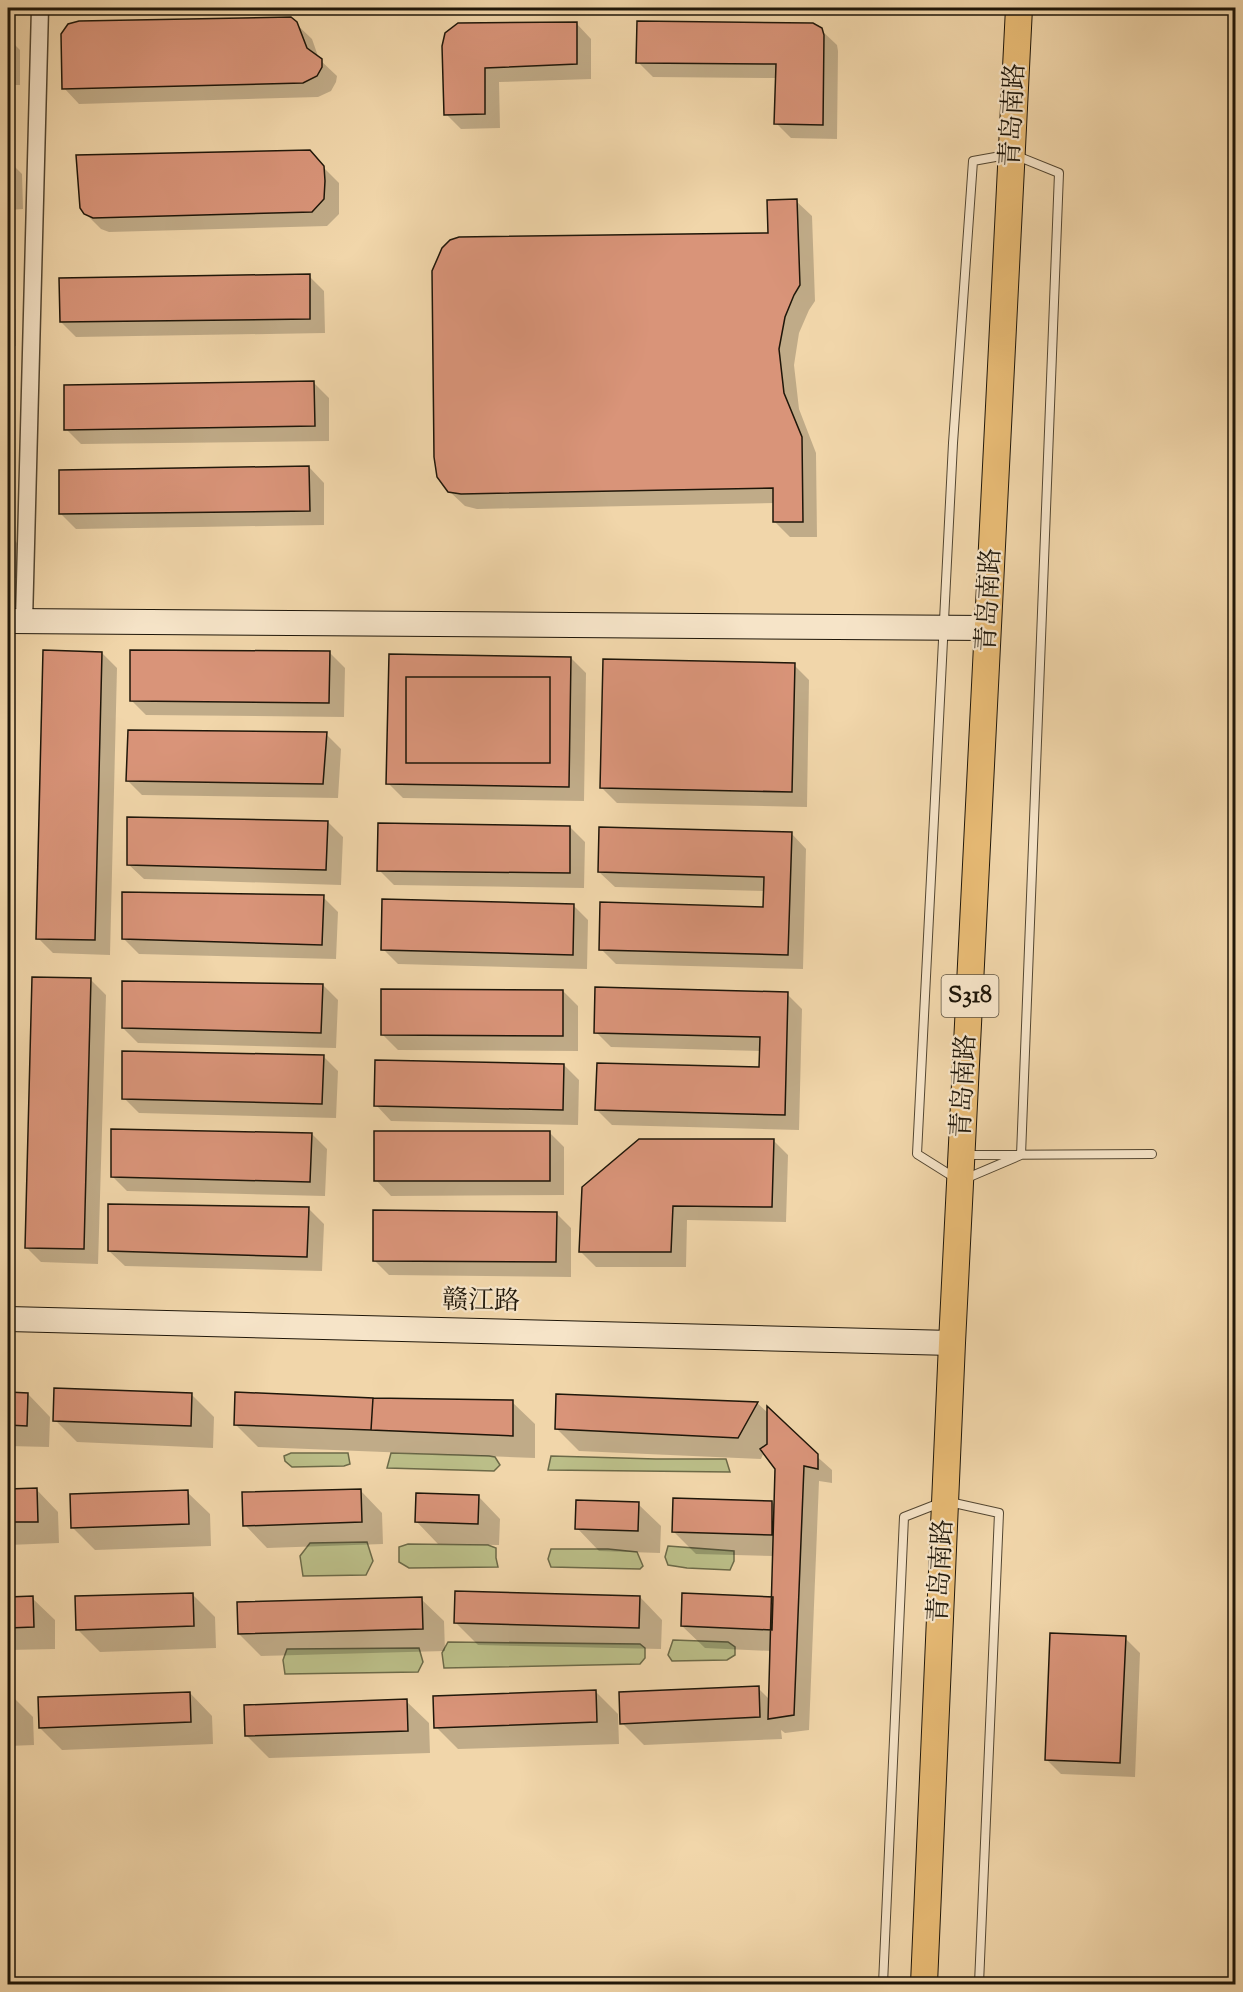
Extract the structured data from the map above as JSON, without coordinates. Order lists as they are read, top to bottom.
{
  "streets": {
    "main road": ["青岛南路", "S318"],
    "street": ["赣江路"]
  },
  "crossings": [
    ["青岛南路", "赣江路"]
  ]
}
